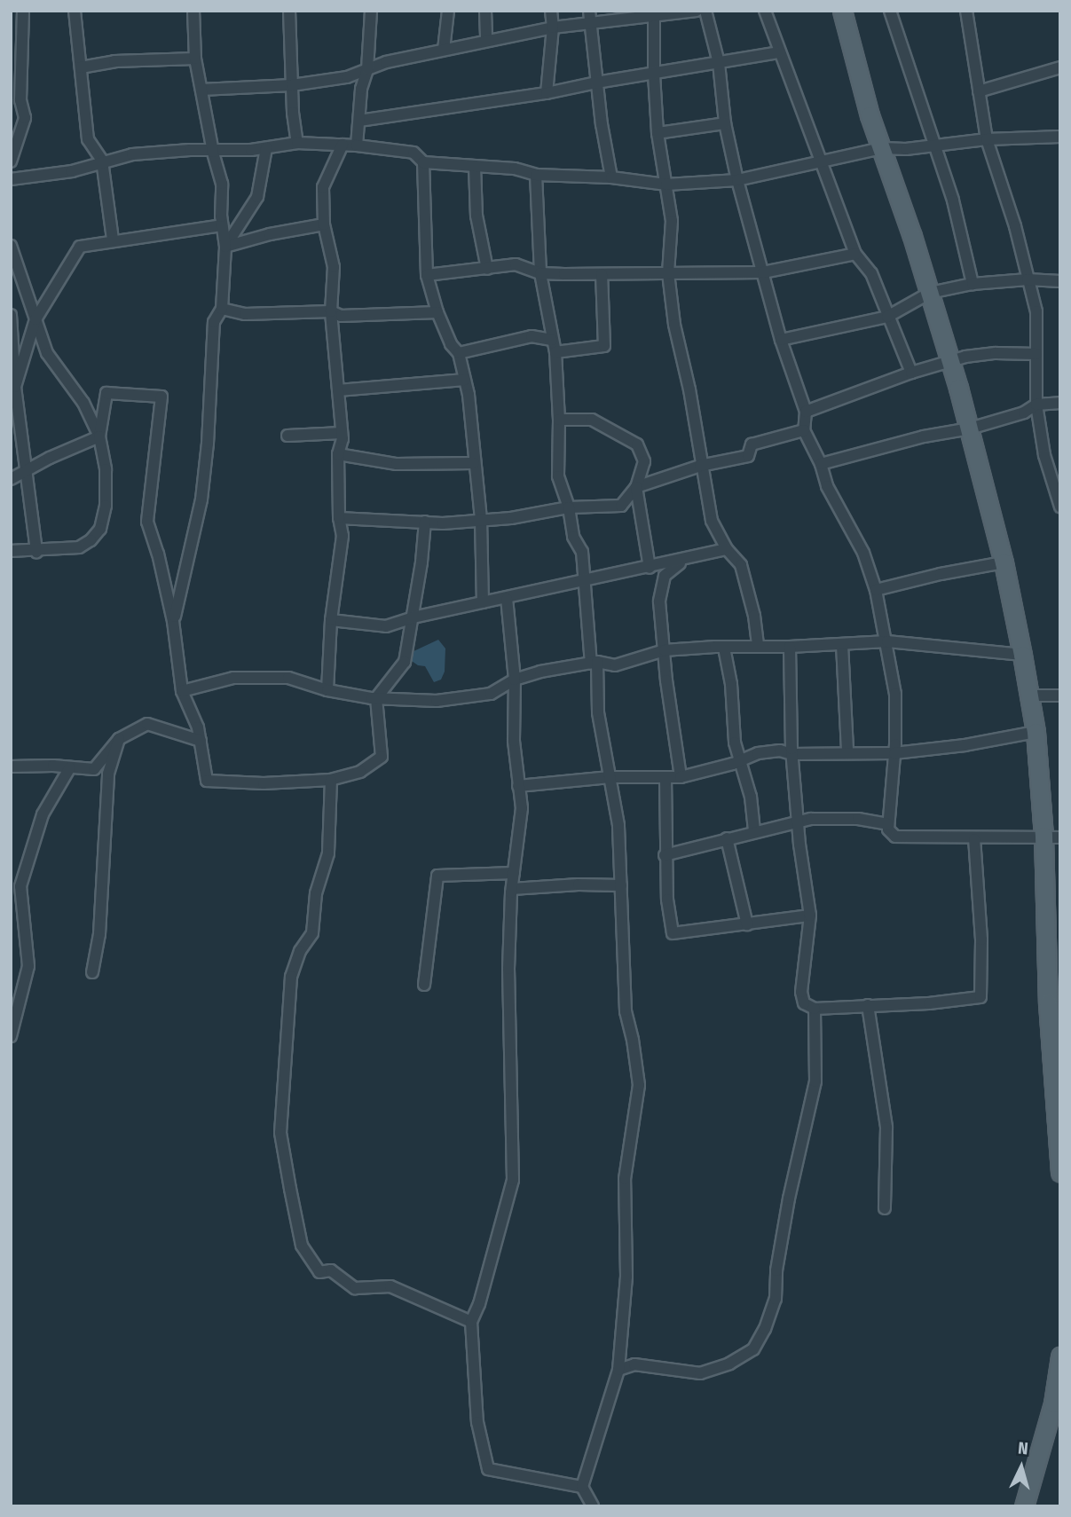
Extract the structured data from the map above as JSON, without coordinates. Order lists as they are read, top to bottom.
{
  "north": "top"
}
